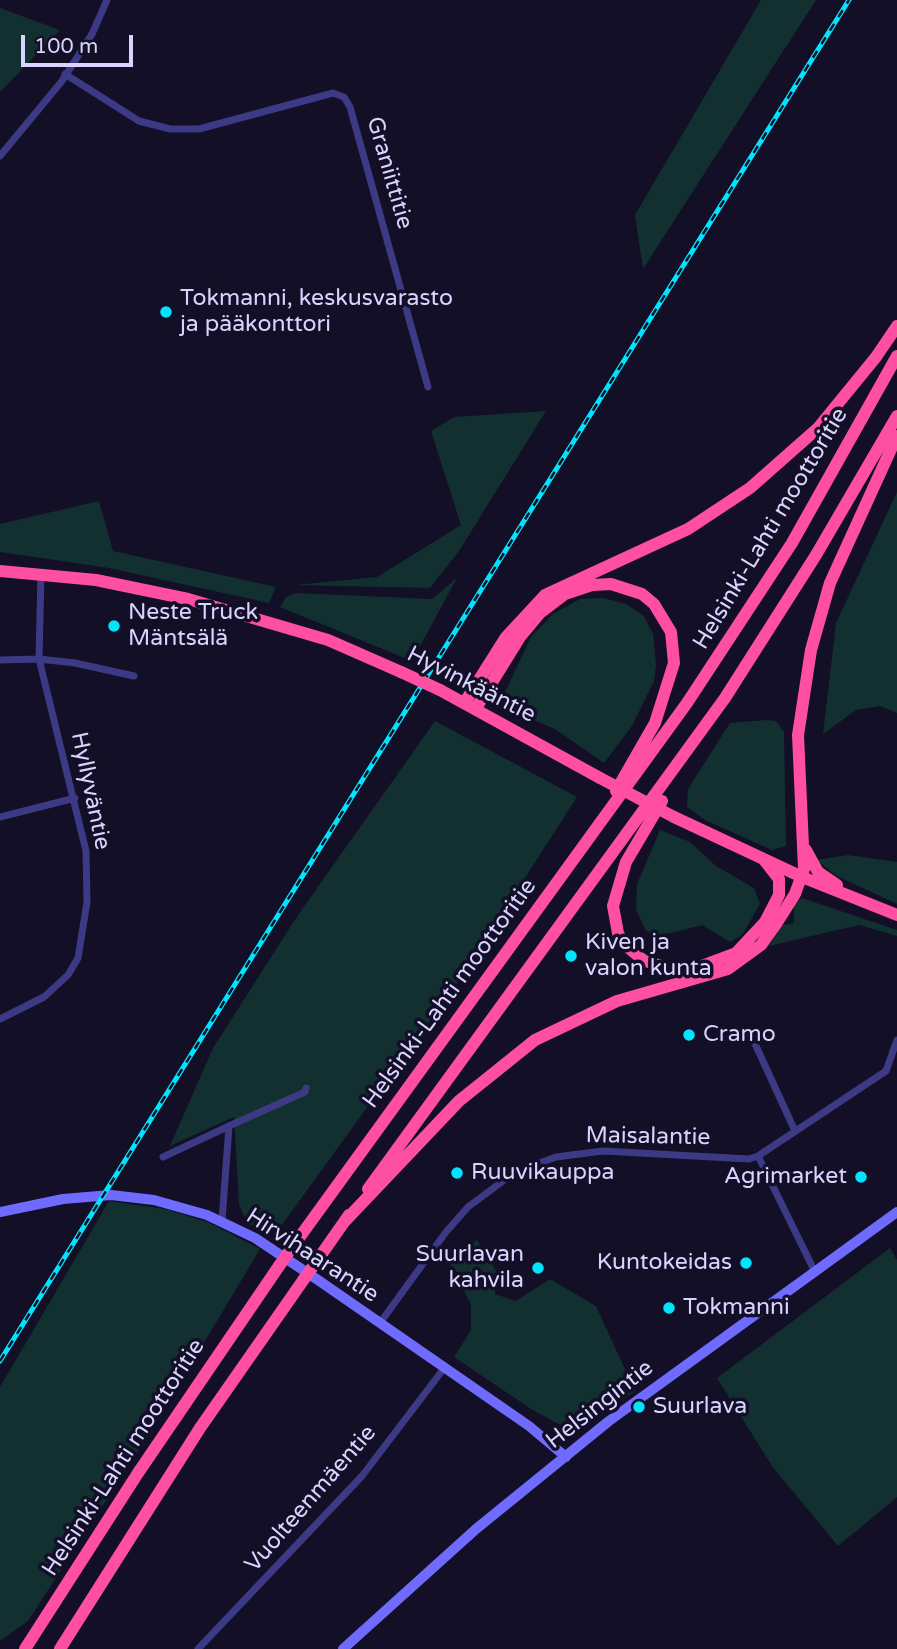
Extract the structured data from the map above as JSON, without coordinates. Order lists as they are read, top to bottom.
{
  "streets": {
    "highway": ["Helsinki-Lahti moottoritie", "Hyvinkääntie"],
    "main road": ["Hirvihaarantie", "Helsingintie"],
    "street": [
      "Graniittitie",
      "Hyllyväntie",
      "Maisalantie",
      "Vuolteenmäentie"
    ]
  },
  "crossings": [
    ["Hyvinkääntie", "Hyllyväntie"],
    ["Maisalantie", "Hirvihaarantie"],
    ["Hirvihaarantie", "Helsingintie"],
    ["Hirvihaarantie", "Vuolteenmäentie"]
  ],
  "places": [
    "Tokmanni, keskusvarasto ja pääkonttori",
    "Neste Truck Mäntsälä",
    "Kiven ja valon kunta",
    "Cramo",
    "Ruuvikauppa",
    "Agrimarket",
    "Kuntokeidas",
    "Suurlavan kahvila",
    "Tokmanni",
    "Suurlava"
  ],
  "scale_bar": "100 m"
}
